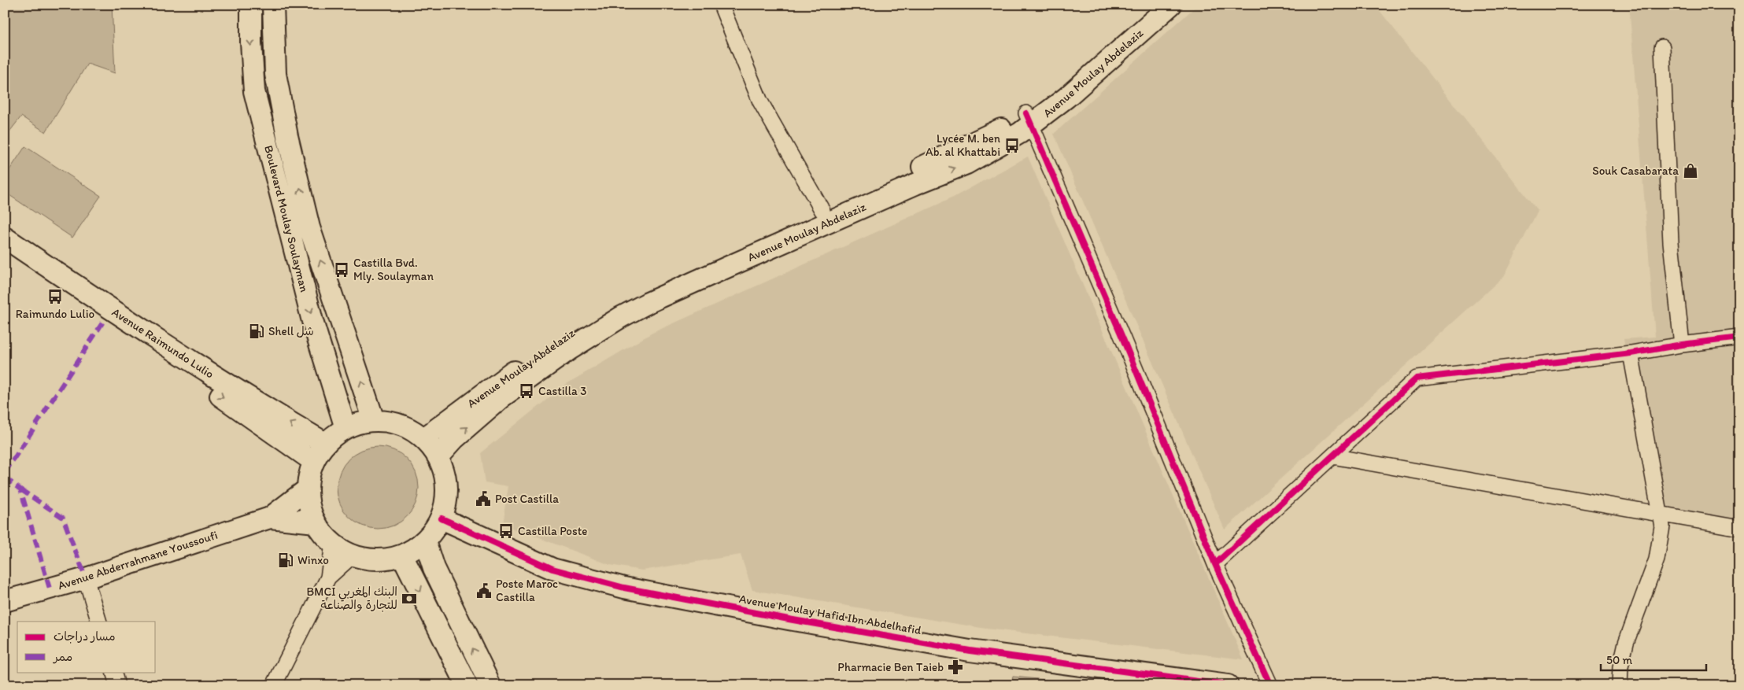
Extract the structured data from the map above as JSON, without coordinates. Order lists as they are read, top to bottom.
{
  "streets": {
    "main road": [
      "Avenue Moulay Abdelaziz",
      "Boulevard Moulay Soulayman",
      "Avenue Raimundo Lulio",
      "Avenue Abderrahmane Youssoufi",
      "Avenue Moulay Hafid Ibn Abdelhafid"
    ]
  },
  "crossings": [
    ["Avenue Moulay Abdelaziz", "Boulevard Moulay Soulayman"],
    ["Avenue Moulay Abdelaziz", "Avenue Raimundo Lulio"],
    ["Avenue Moulay Abdelaziz", "Avenue Abderrahmane Youssoufi"],
    ["Avenue Moulay Abdelaziz", "Avenue Moulay Hafid Ibn Abdelhafid"],
    ["Boulevard Moulay Soulayman", "Avenue Raimundo Lulio"],
    ["Boulevard Moulay Soulayman", "Avenue Abderrahmane Youssoufi"],
    ["Boulevard Moulay Soulayman", "Avenue Moulay Hafid Ibn Abdelhafid"],
    ["Avenue Raimundo Lulio", "Avenue Abderrahmane Youssoufi"],
    ["Avenue Raimundo Lulio", "Avenue Moulay Hafid Ibn Abdelhafid"],
    ["Avenue Abderrahmane Youssoufi", "Avenue Moulay Hafid Ibn Abdelhafid"]
  ],
  "places": {
    "bus stop": [
      "Lycée M. ben Ab. al Khattabi",
      "Castilla Bvd. Mly. Soulayman",
      "Raimundo Lulio",
      "Castilla 3",
      "Castilla Poste"
    ],
    "shop": ["Souk Casabarata"],
    "fuel station": ["Shell شل", "Winxo"],
    "public building": ["Post Castilla", "Poste Maroc Castilla"],
    "bank": ["BMCI البنك المغربي للتجارة والصناعة"],
    "pharmacy": ["Pharmacie Ben Taieb"]
  },
  "legend": ["مسار دراجات", "ممر"],
  "scale_bar": "50 m"
}
